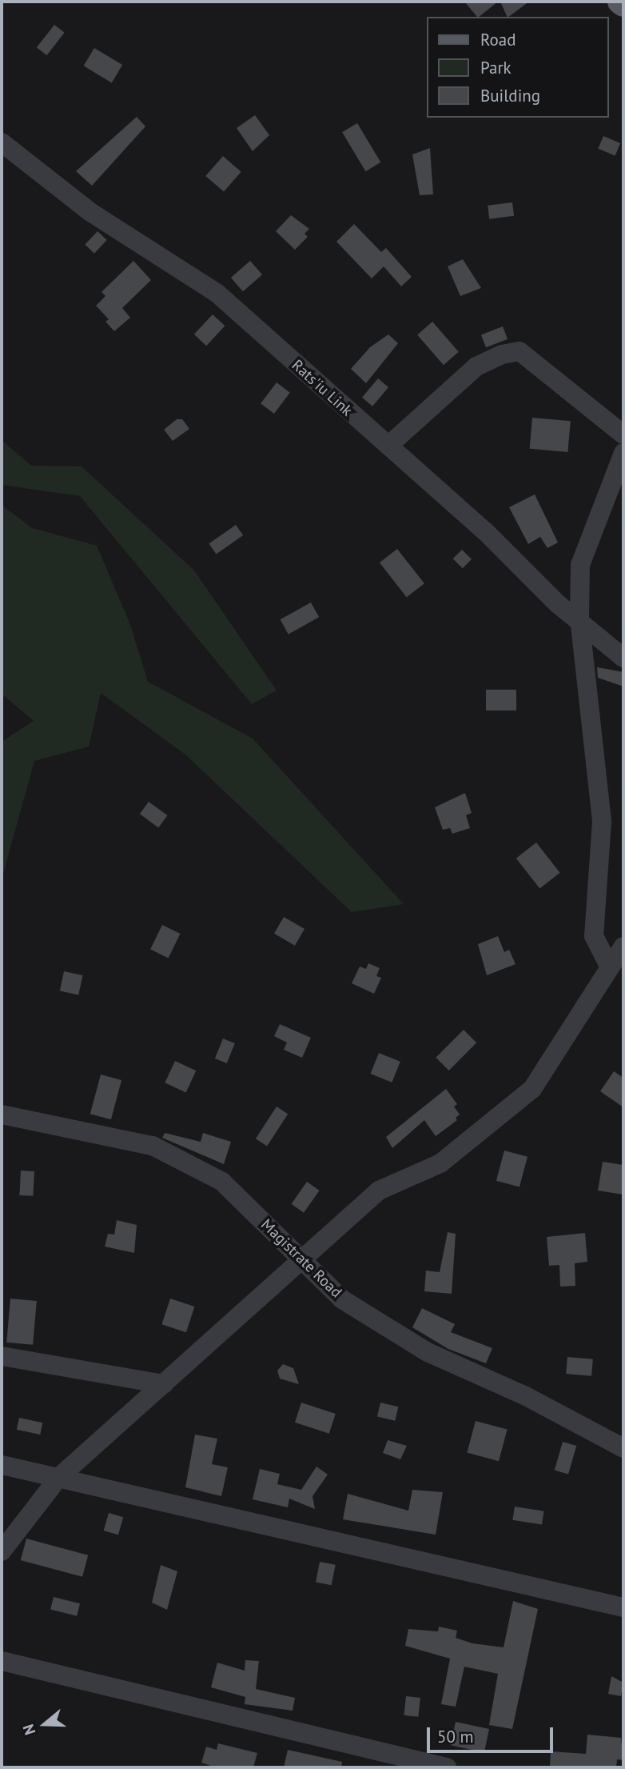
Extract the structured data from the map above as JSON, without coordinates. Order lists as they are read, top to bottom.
{
  "streets": {
    "street": ["Rats'iu Link", "Magistrate Road"]
  },
  "legend": ["Road", "Park", "Building"],
  "scale_bar": "50 m",
  "north": "left"
}
